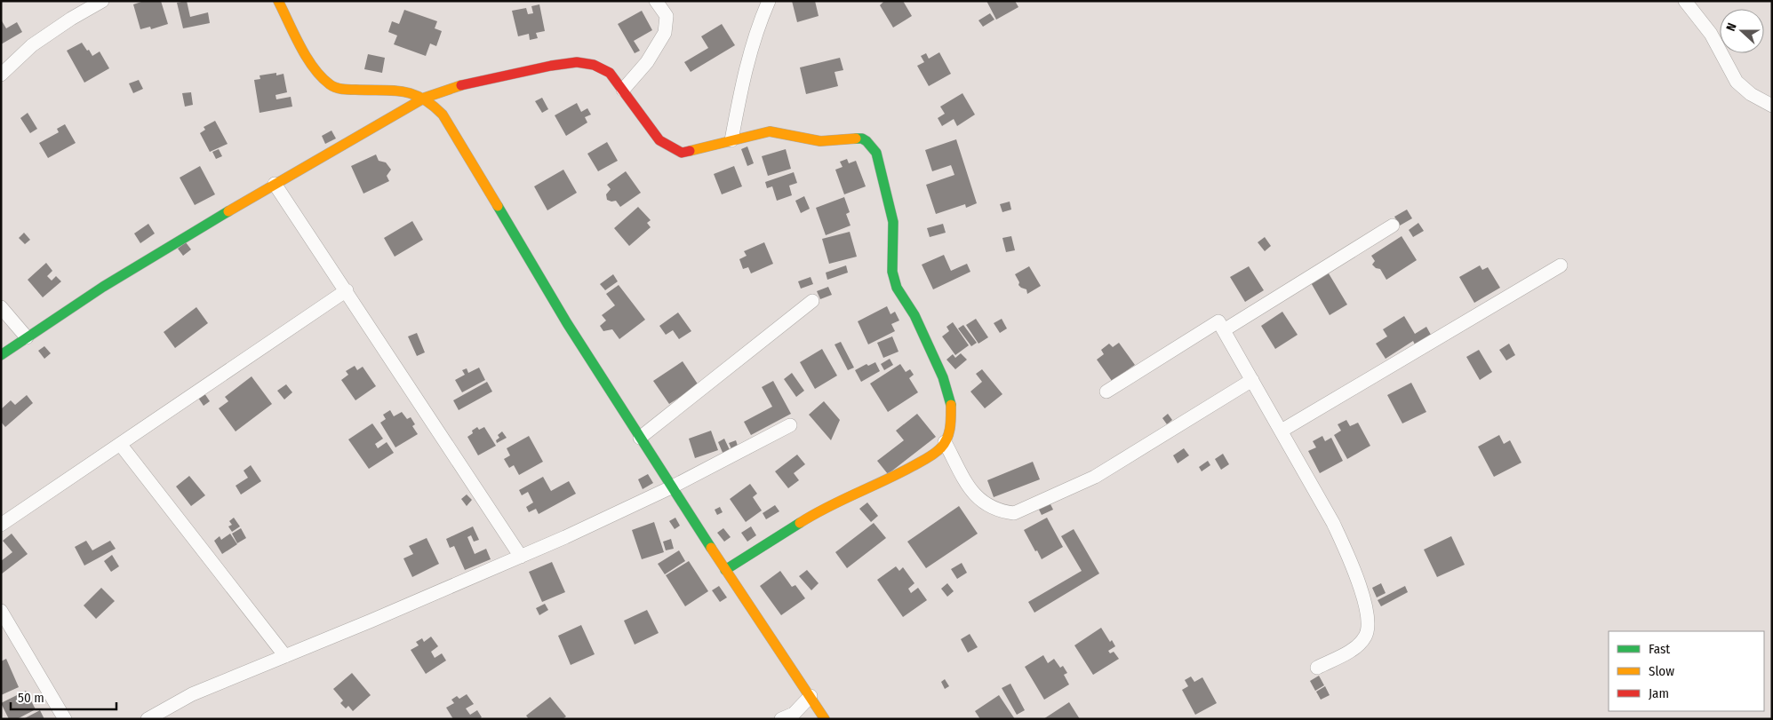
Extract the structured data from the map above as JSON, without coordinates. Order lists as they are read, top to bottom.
{
  "legend": ["Fast", "Slow", "Jam"],
  "scale_bar": "50 m",
  "north": "left"
}
